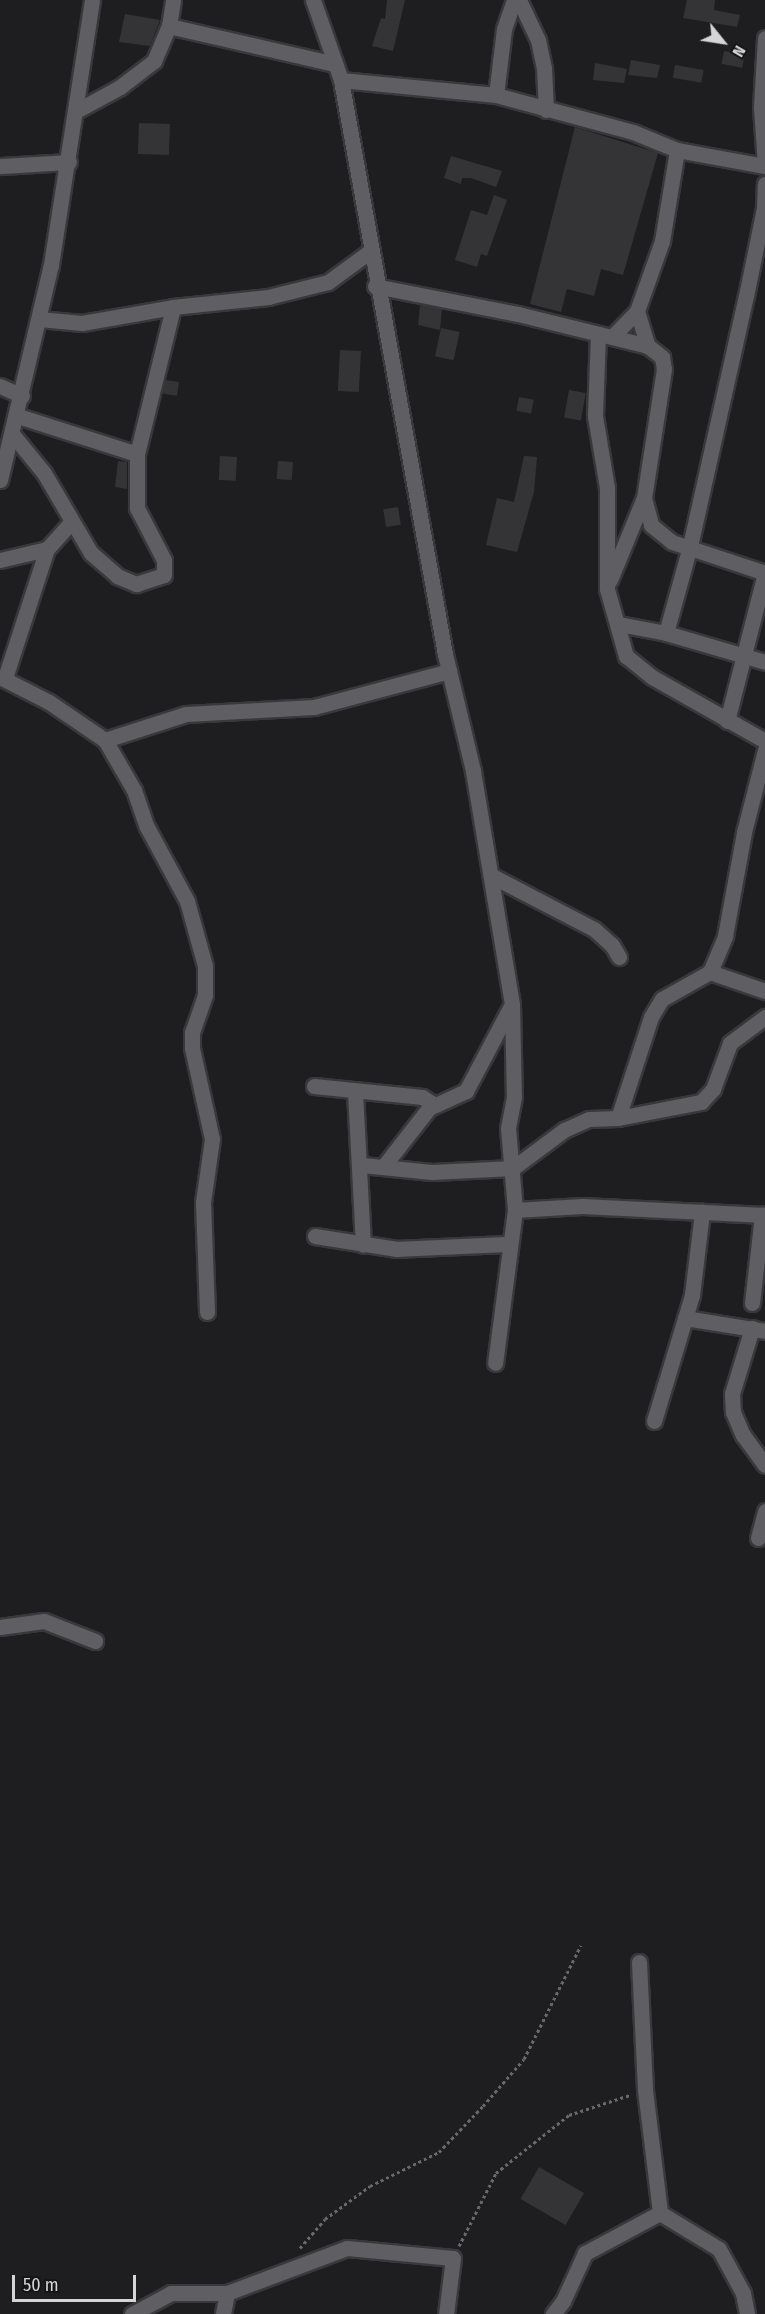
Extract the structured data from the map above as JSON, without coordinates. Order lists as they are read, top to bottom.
{
  "scale_bar": "50 m",
  "north": "bottom right"
}
